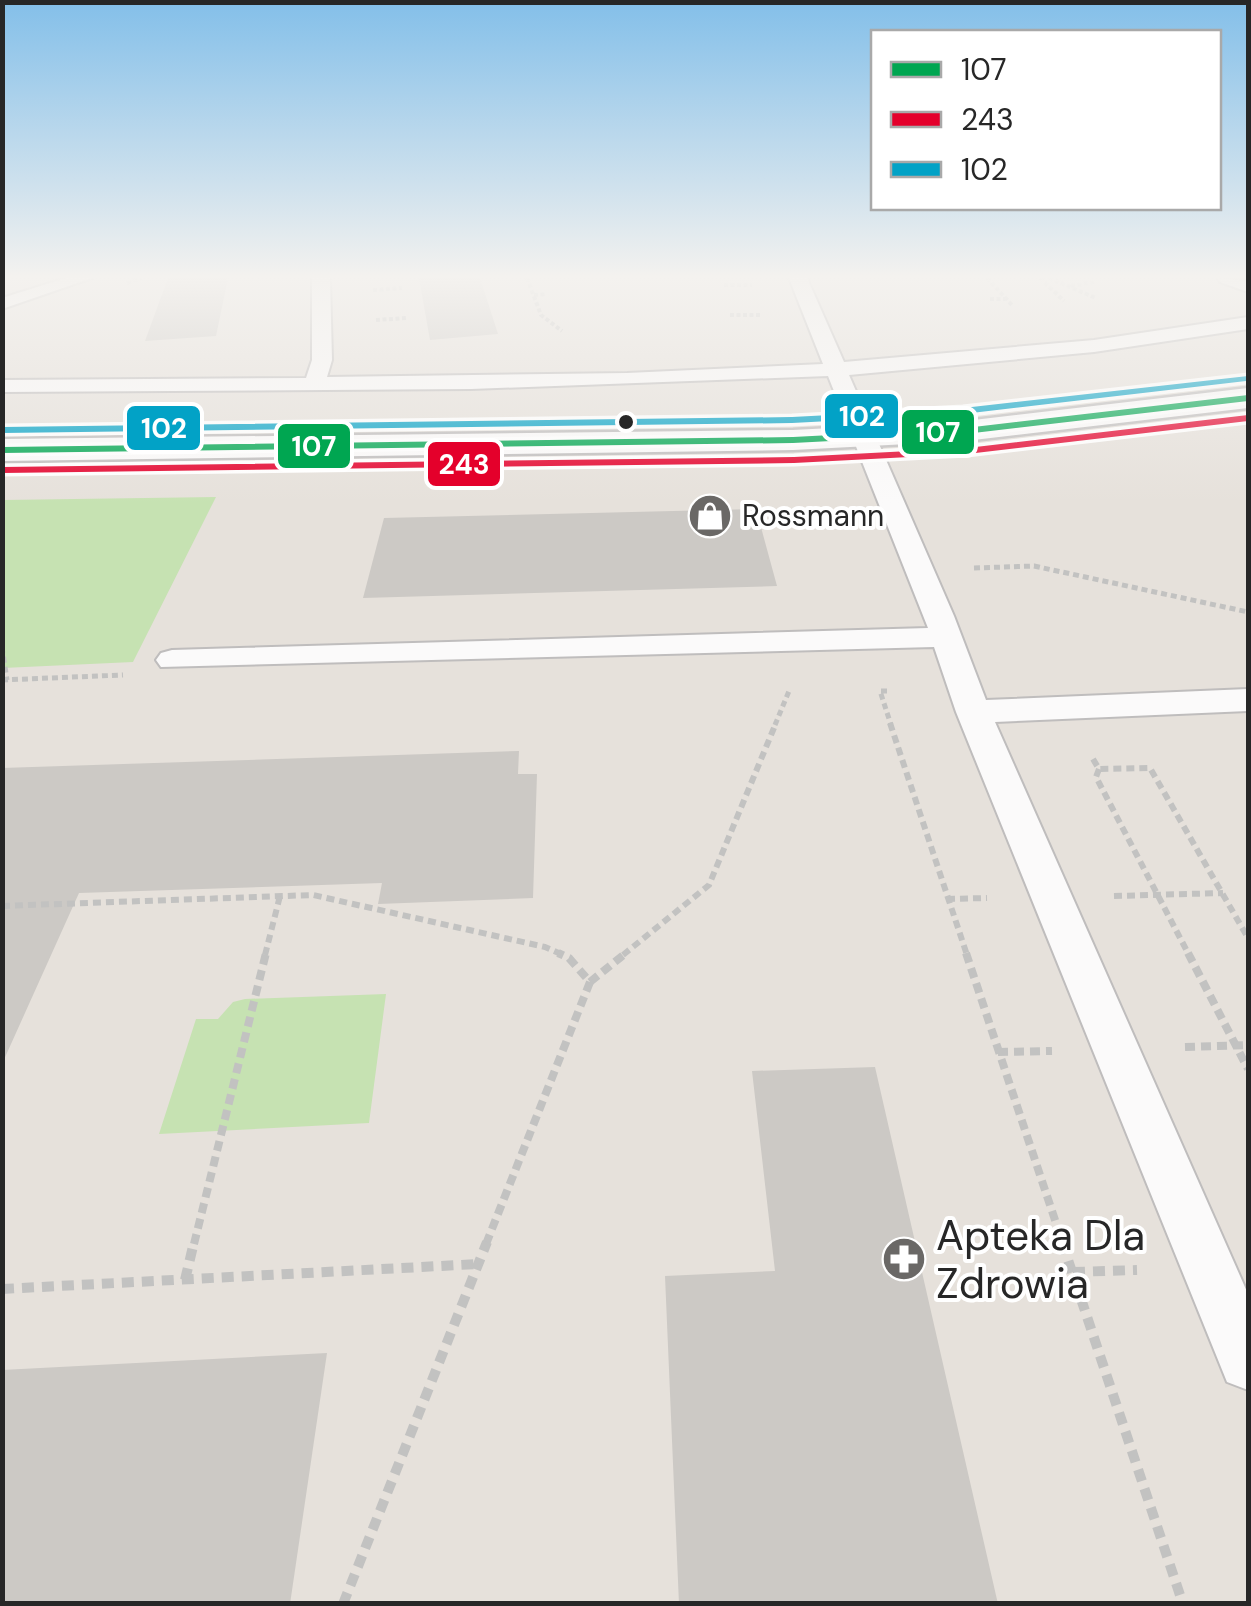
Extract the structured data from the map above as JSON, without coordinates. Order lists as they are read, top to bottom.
{
  "places": {
    "shop": ["Rossmann"],
    "pharmacy": ["Apteka Dla Zdrowia"]
  },
  "lines": ["transit line 102", "transit line 107", "transit line 243"],
  "legend": ["107", "243", "102"]
}
